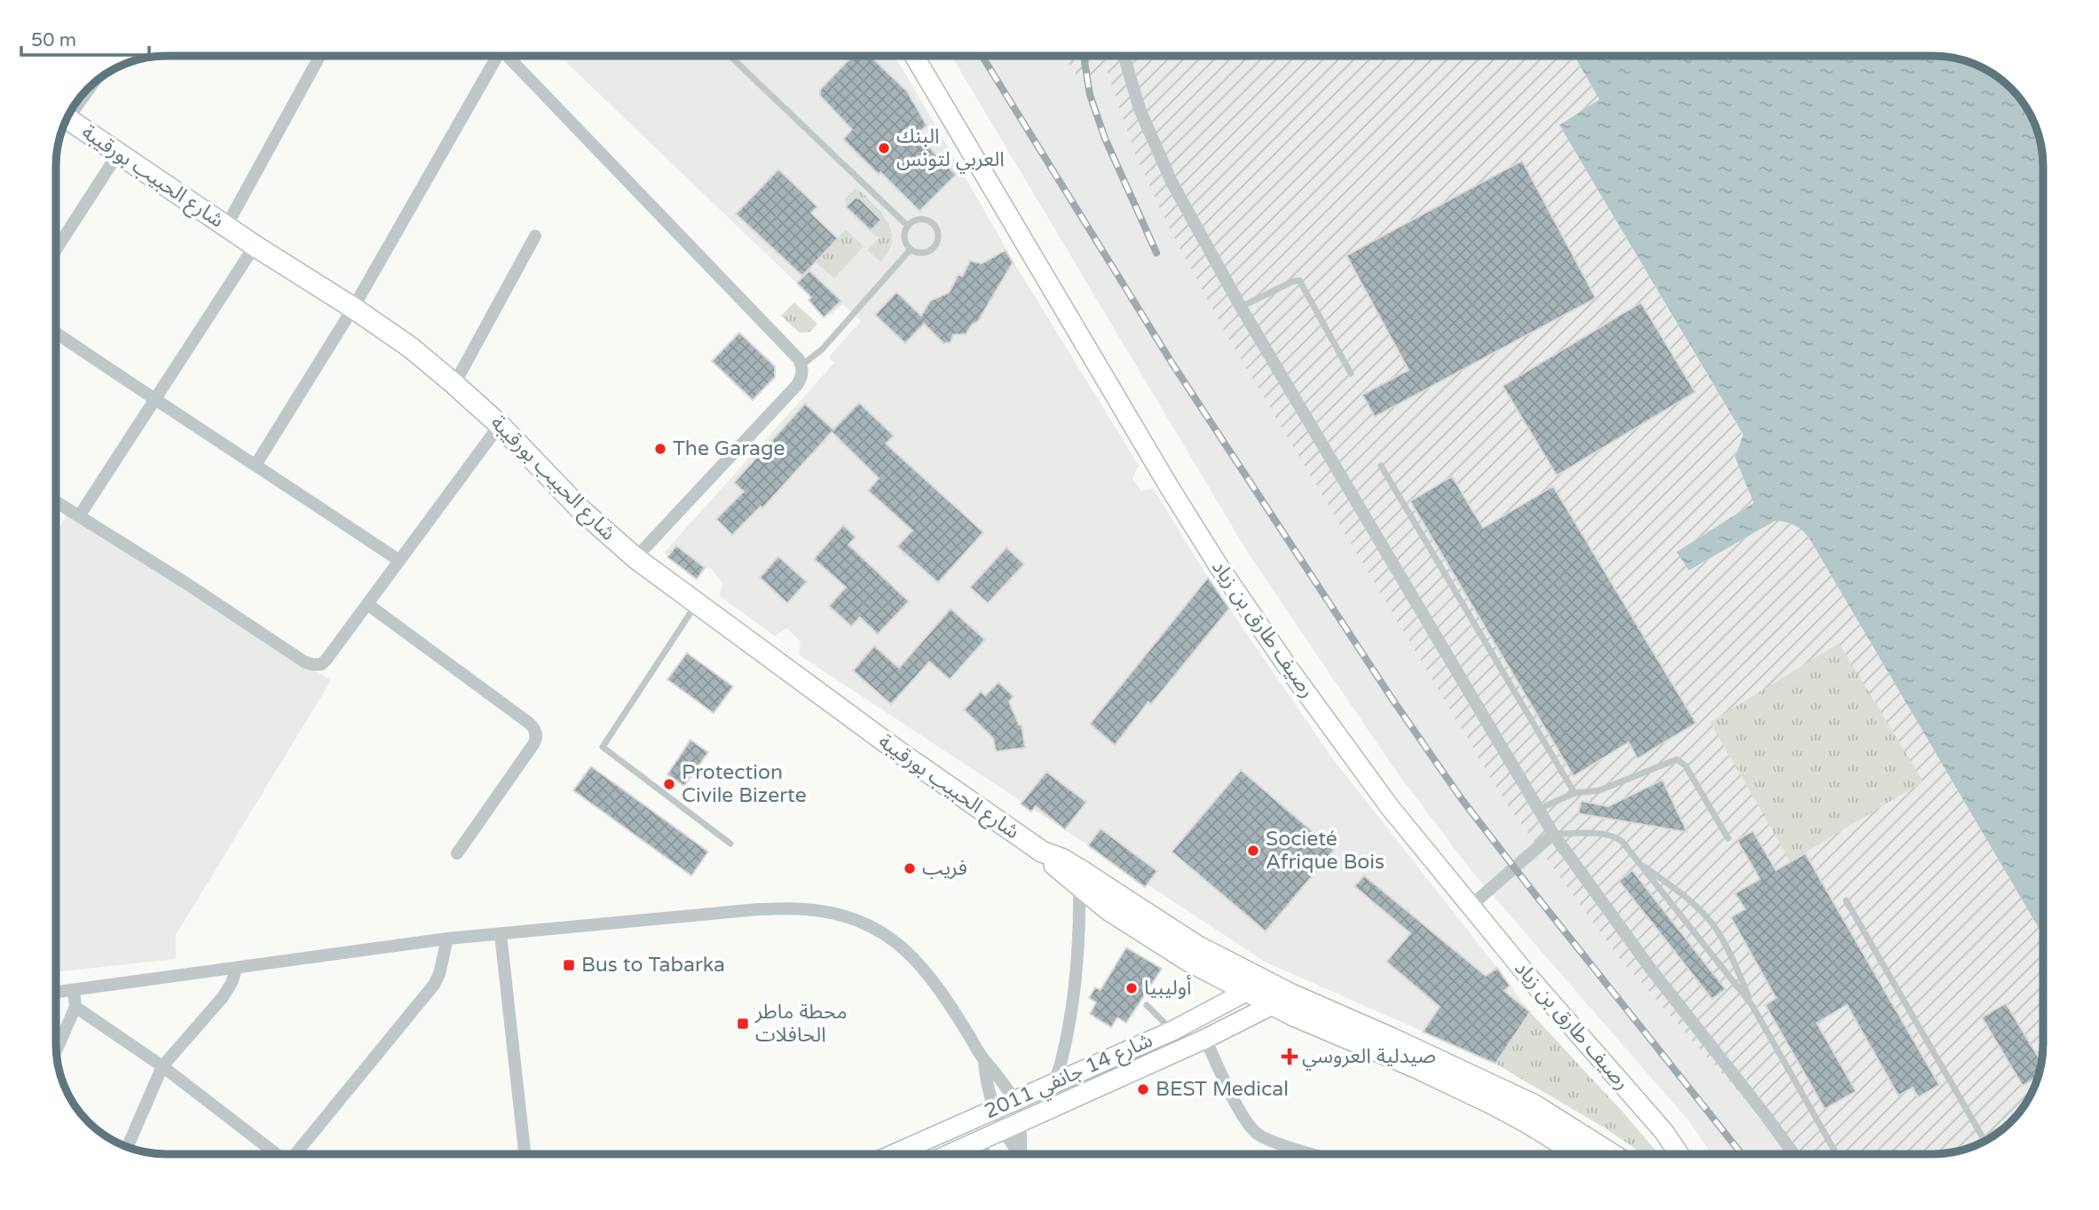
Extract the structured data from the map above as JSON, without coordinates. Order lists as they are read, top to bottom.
{
  "streets": {
    "main road": ["شارع الحبيب بورقيبة", "رصيف طارق بن زياد", "شارع 14 جانفي 2011"]
  },
  "crossings": [
    ["شارع الحبيب بورقيبة", "شارع 14 جانفي 2011"]
  ],
  "places": {
    "other": [
      "البنك العربي لتونس",
      "The Garage",
      "Protection Civile Bizerte",
      "Societé Afrique Bois",
      "فريب",
      "أوليبيا",
      "BEST Medical"
    ],
    "transit": ["Bus to Tabarka", "محطة ماطر الحافلات"],
    "health": ["صيدلية العروسي"]
  },
  "scale_bar": "50 m"
}
